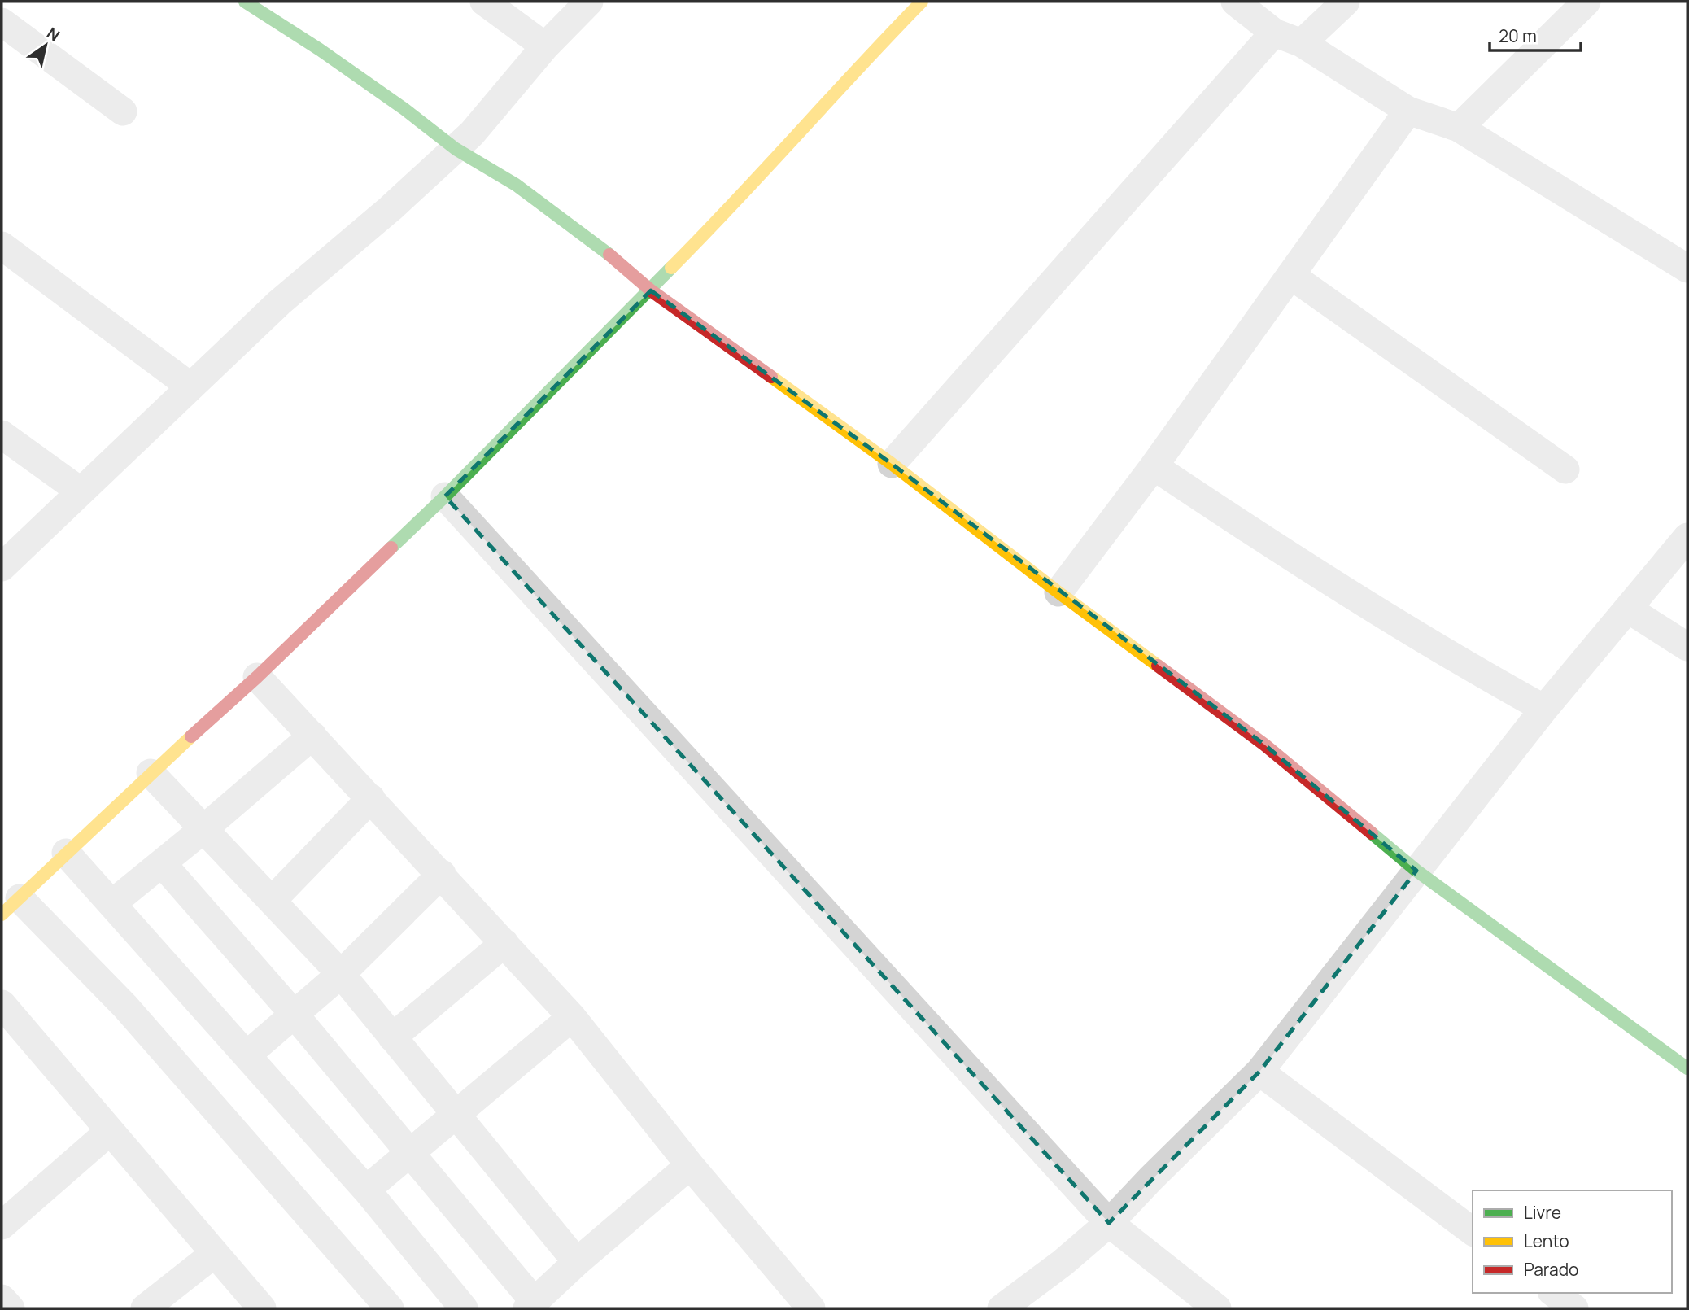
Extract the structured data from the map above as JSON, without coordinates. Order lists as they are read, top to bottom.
{
  "legend": ["Livre", "Lento", "Parado"],
  "scale_bar": "20 m",
  "north": "top right"
}
